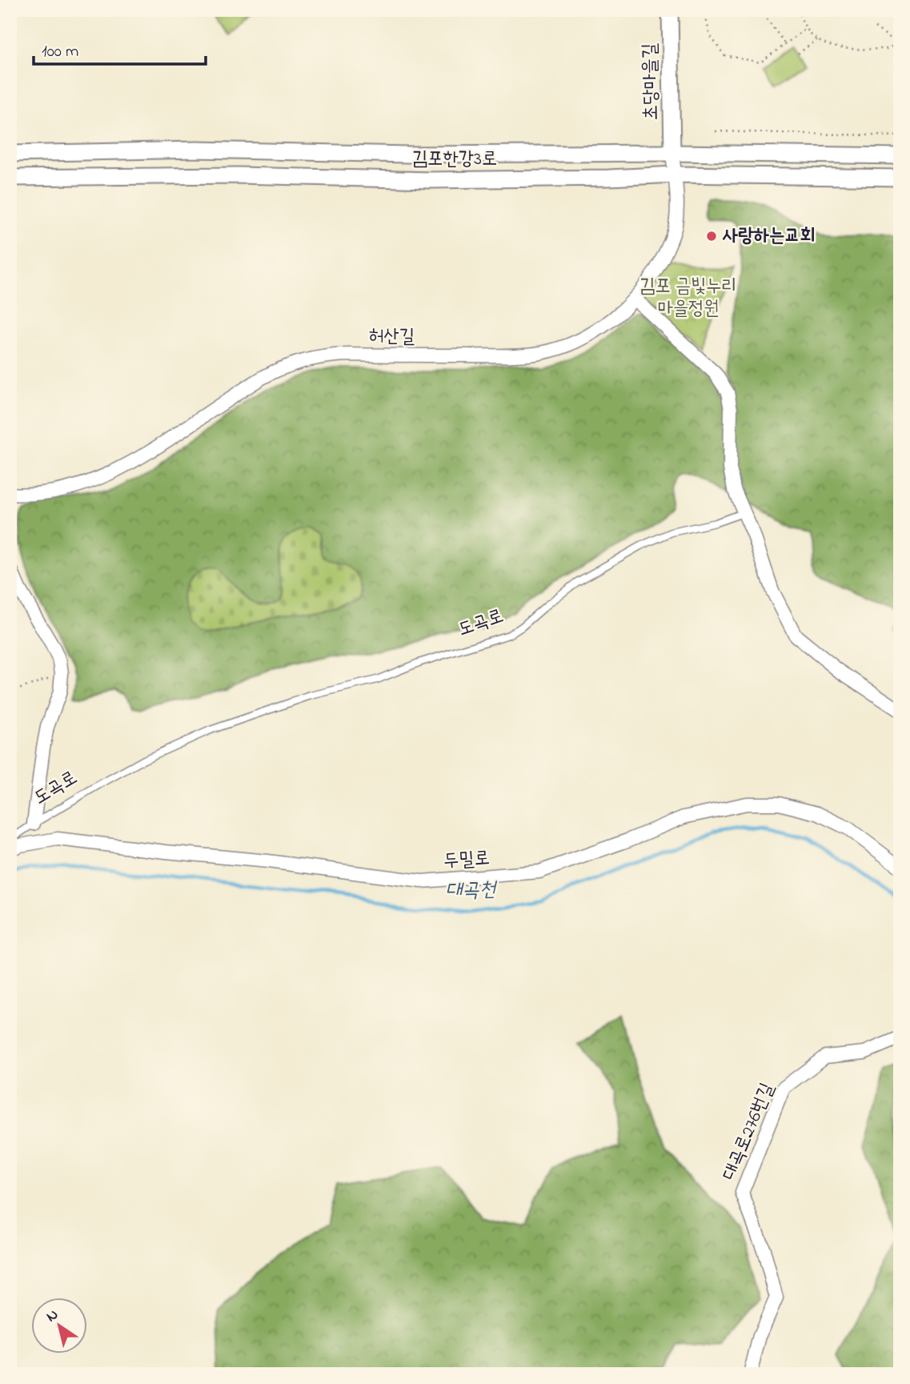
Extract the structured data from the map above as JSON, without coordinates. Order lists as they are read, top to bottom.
{
  "streets": {
    "street": [
      "초당마을길",
      "김포한강3로",
      "허산길",
      "두밀로",
      "대곡로276번길"
    ],
    "lane": ["도곡로"]
  },
  "crossings": [
    ["초당마을길", "김포한강3로"],
    ["초당마을길", "허산길"],
    ["김포한강3로", "허산길"]
  ],
  "water": ["대곡천"],
  "parks": ["김포 금빛누리 마을정원"],
  "places": ["사랑하는교회"],
  "scale_bar": "100 m",
  "north": "top left"
}
